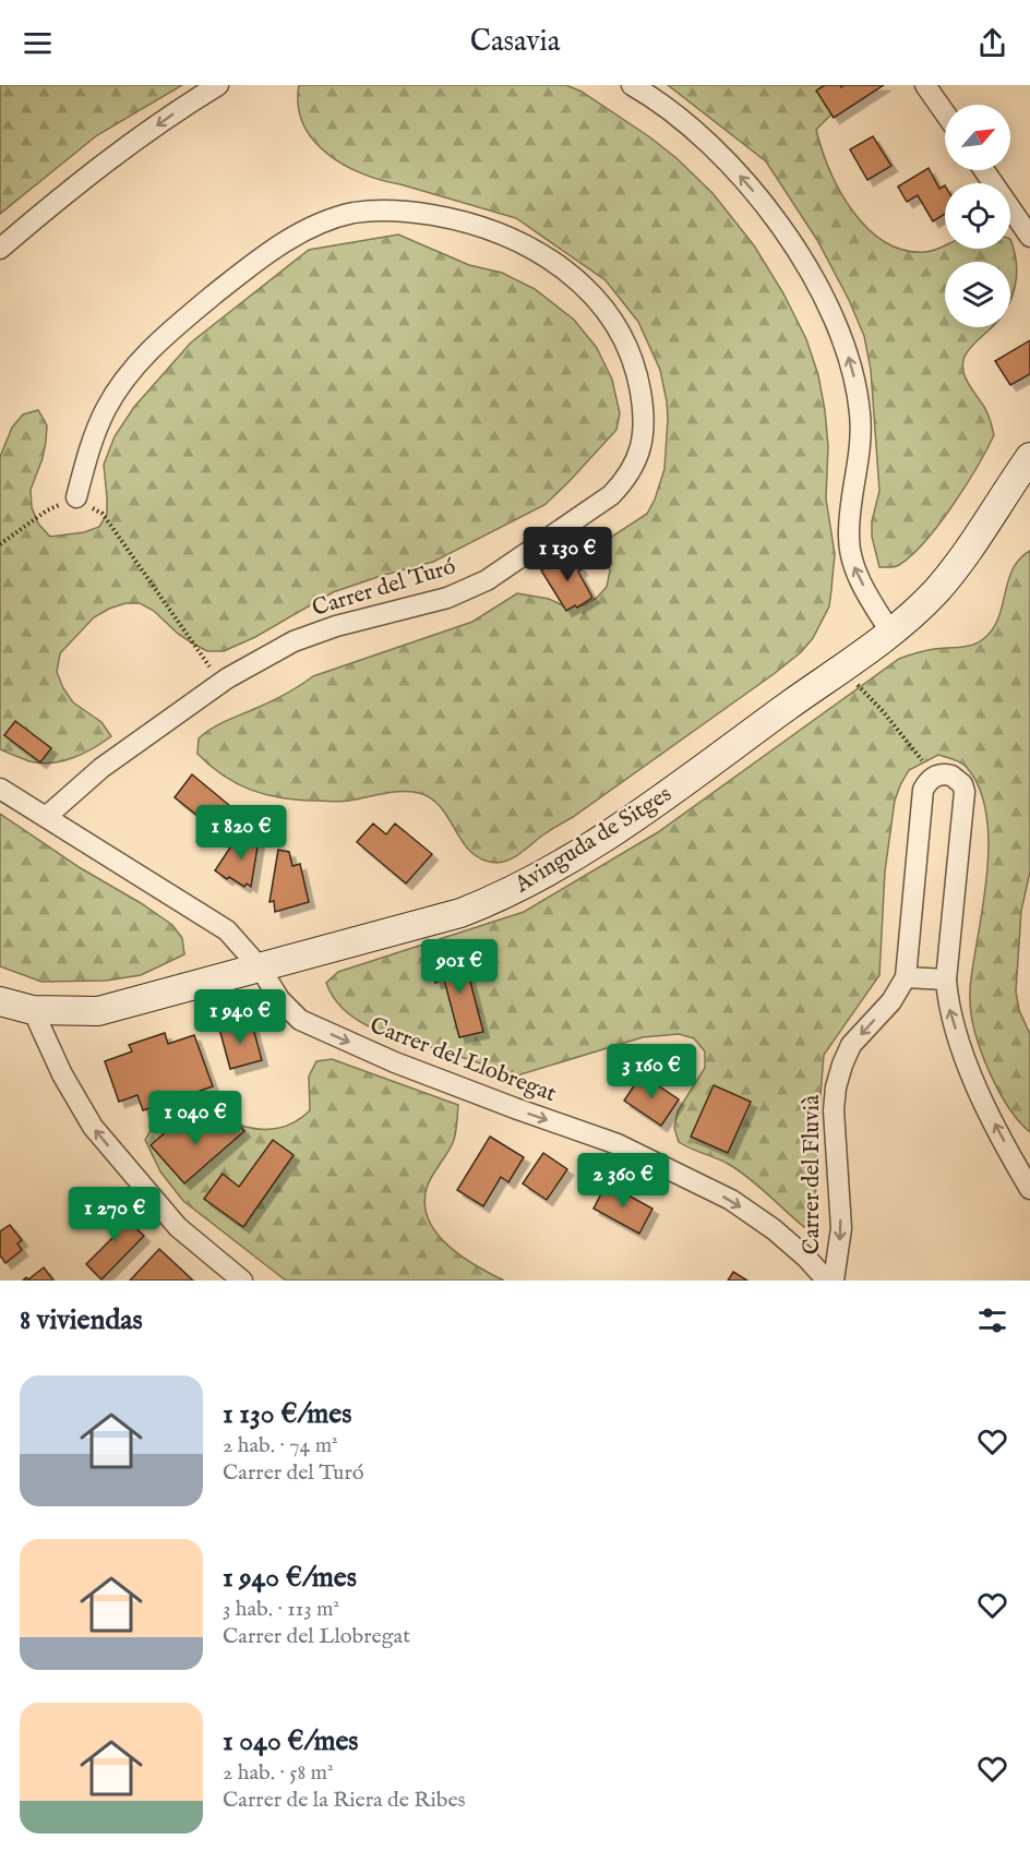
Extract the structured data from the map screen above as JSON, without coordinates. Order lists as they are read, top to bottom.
{
  "streets": {
    "street": [
      "Carrer del Turó",
      "Avinguda de Sitges",
      "Carrer del Llobregat",
      "Carrer del Fluvià"
    ]
  },
  "crossings": [
    ["Carrer del Turó", "Carrer del Llobregat"],
    ["Avinguda de Sitges", "Carrer del Llobregat"]
  ],
  "one_way": ["Carrer del Llobregat", "Carrer del Fluvià"],
  "north": "top right",
  "page": {
    "header": "Casavia",
    "price": [
      "1 130 €",
      "1 820 €",
      "901 €",
      "1 940 €",
      "3 160 €",
      "1 040 €",
      "2 360 €",
      "1 270 €"
    ],
    "heading": "8 viviendas",
    "list": [
      {
        "name": "1 130 €/mes",
        "note": "2 hab. · 74 m² · Carrer del Turó"
      },
      {
        "name": "1 940 €/mes",
        "note": "3 hab. · 113 m² · Carrer del Llobregat"
      },
      {
        "name": "1 040 €/mes",
        "note": "2 hab. · 58 m² · Carrer de la Riera de Ribes"
      }
    ]
  }
}
